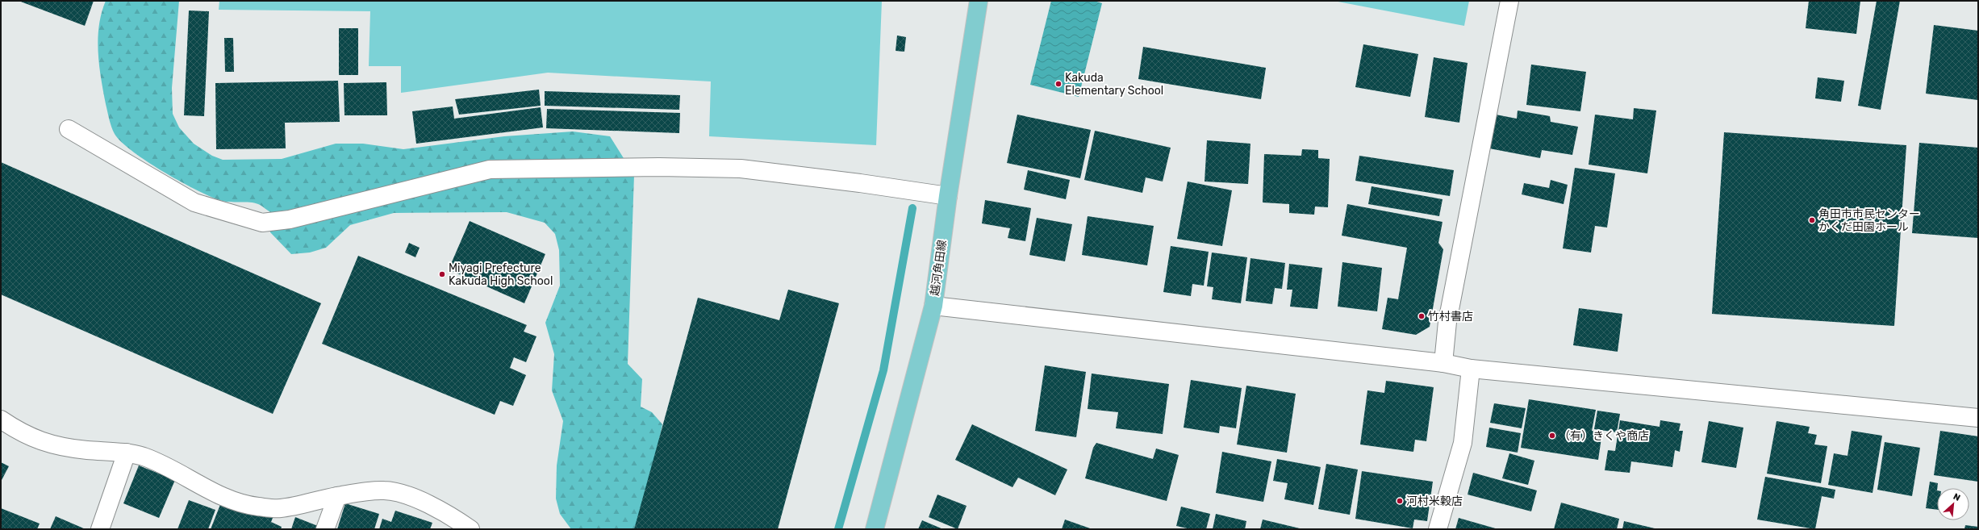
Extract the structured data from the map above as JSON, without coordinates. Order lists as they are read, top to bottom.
{
  "streets": {
    "main road": ["越河角田線"]
  },
  "places": [
    "Kakuda Elementary School",
    "角田市市民センター かくだ田園ホール",
    "Miyagi Prefecture Kakuda High School",
    "竹村書店",
    "（有）きくや商店",
    "河村米穀店"
  ],
  "north": "top right"
}
